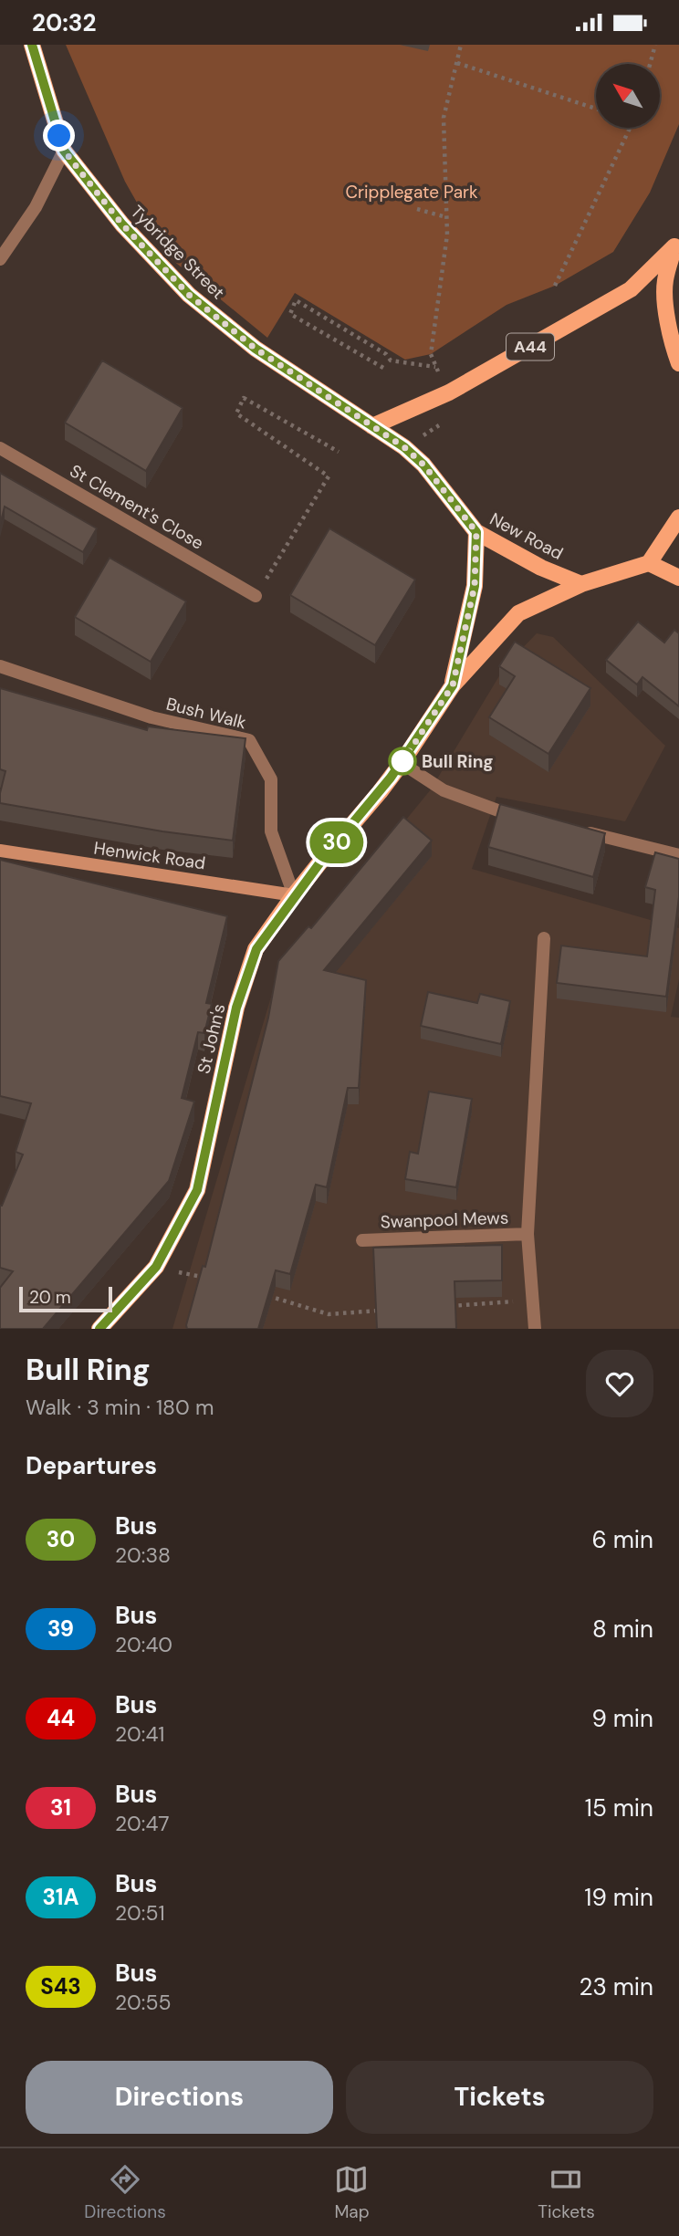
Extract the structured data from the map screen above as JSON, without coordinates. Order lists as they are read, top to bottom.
{
  "streets": {
    "main road": [
      "Tybridge Street",
      "A44",
      "New Road",
      "Henwick Road",
      "St John's"
    ],
    "street": ["St Clement's Close", "Bush Walk", "Swanpool Mews"]
  },
  "crossings": [
    ["Tybridge Street", "A44"],
    ["Tybridge Street", "New Road"],
    ["A44", "New Road"],
    ["New Road", "St John's"],
    ["Bush Walk", "Henwick Road"],
    ["Bush Walk", "St John's"],
    ["Henwick Road", "St John's"]
  ],
  "parks": ["Cripplegate Park"],
  "places": ["Bull Ring"],
  "lines": ["bus line 30"],
  "scale_bar": "20 m",
  "north": "top left",
  "page": {
    "status": "20:32",
    "on_map": "30",
    "scale": "20 m",
    "heading": [
      ["Bull Ring", "Walk · 3 min · 180 m"],
      "Departures"
    ],
    "list": [
      {
        "mark": "30",
        "name": "Bus",
        "note": "20:38",
        "value": "6 min"
      },
      {
        "mark": "39",
        "name": "Bus",
        "note": "20:40",
        "value": "8 min"
      },
      {
        "mark": "44",
        "name": "Bus",
        "note": "20:41",
        "value": "9 min"
      },
      {
        "mark": "31",
        "name": "Bus",
        "note": "20:47",
        "value": "15 min"
      },
      {
        "mark": "31A",
        "name": "Bus",
        "note": "20:51",
        "value": "19 min"
      },
      {
        "mark": "S43",
        "name": "Bus",
        "note": "20:55",
        "value": "23 min"
      }
    ],
    "buttons": ["Directions", "Tickets"],
    "tabs": ["Directions", "Map", "Tickets"]
  }
}
